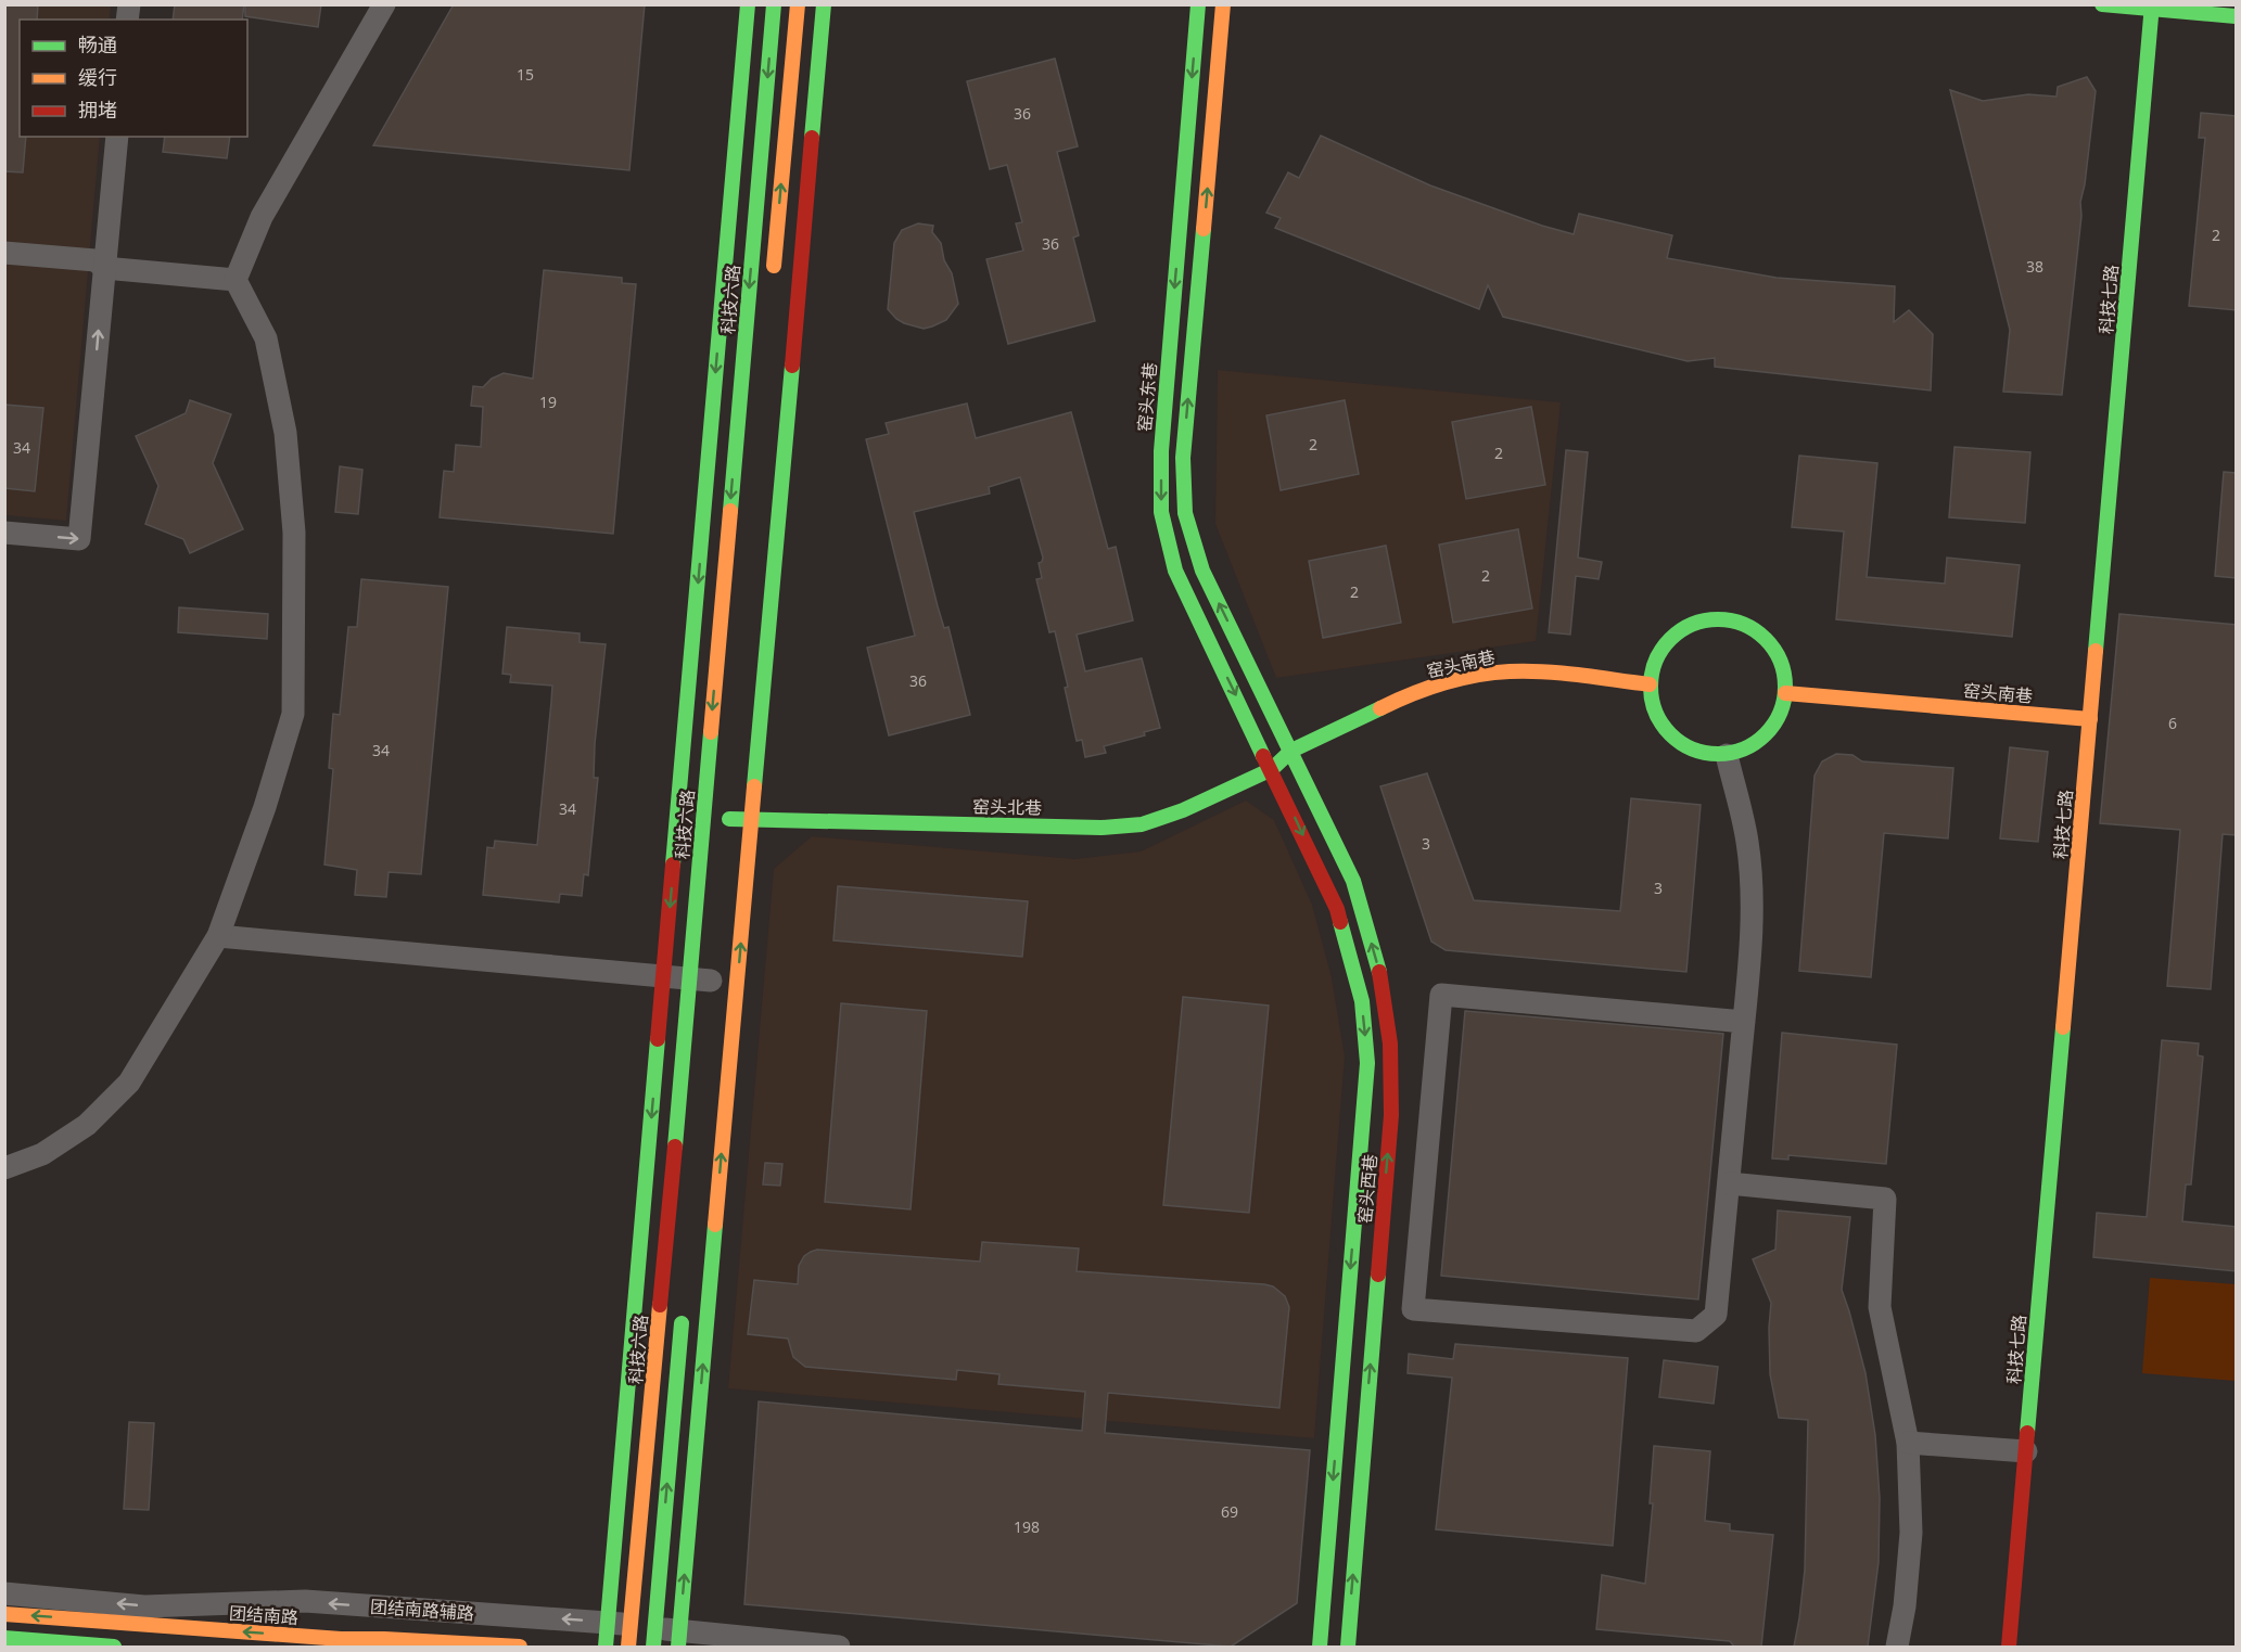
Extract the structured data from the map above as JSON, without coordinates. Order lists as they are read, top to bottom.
{
  "streets": {
    "street": [
      "科技六路",
      "科技七路",
      "窑头东巷",
      "窑头南巷",
      "窑头北巷",
      "窑头西巷",
      "团结南路辅路",
      "团结南路"
    ]
  },
  "crossings": [
    ["科技六路", "窑头北巷"],
    ["科技六路", "团结南路辅路"],
    ["科技七路", "窑头南巷"],
    ["窑头东巷", "窑头北巷"],
    ["窑头东巷", "窑头西巷"],
    ["窑头南巷", "窑头北巷"],
    ["窑头南巷", "窑头西巷"],
    ["窑头北巷", "窑头西巷"]
  ],
  "one_way": ["团结南路辅路", "团结南路"],
  "house_numbers": [
    "15",
    "36",
    "2",
    "36",
    "38",
    "19",
    "2",
    "34",
    "2",
    "2",
    "2",
    "36",
    "6",
    "34",
    "34",
    "3",
    "3",
    "69",
    "198"
  ],
  "legend": ["畅通", "缓行", "拥堵"]
}
